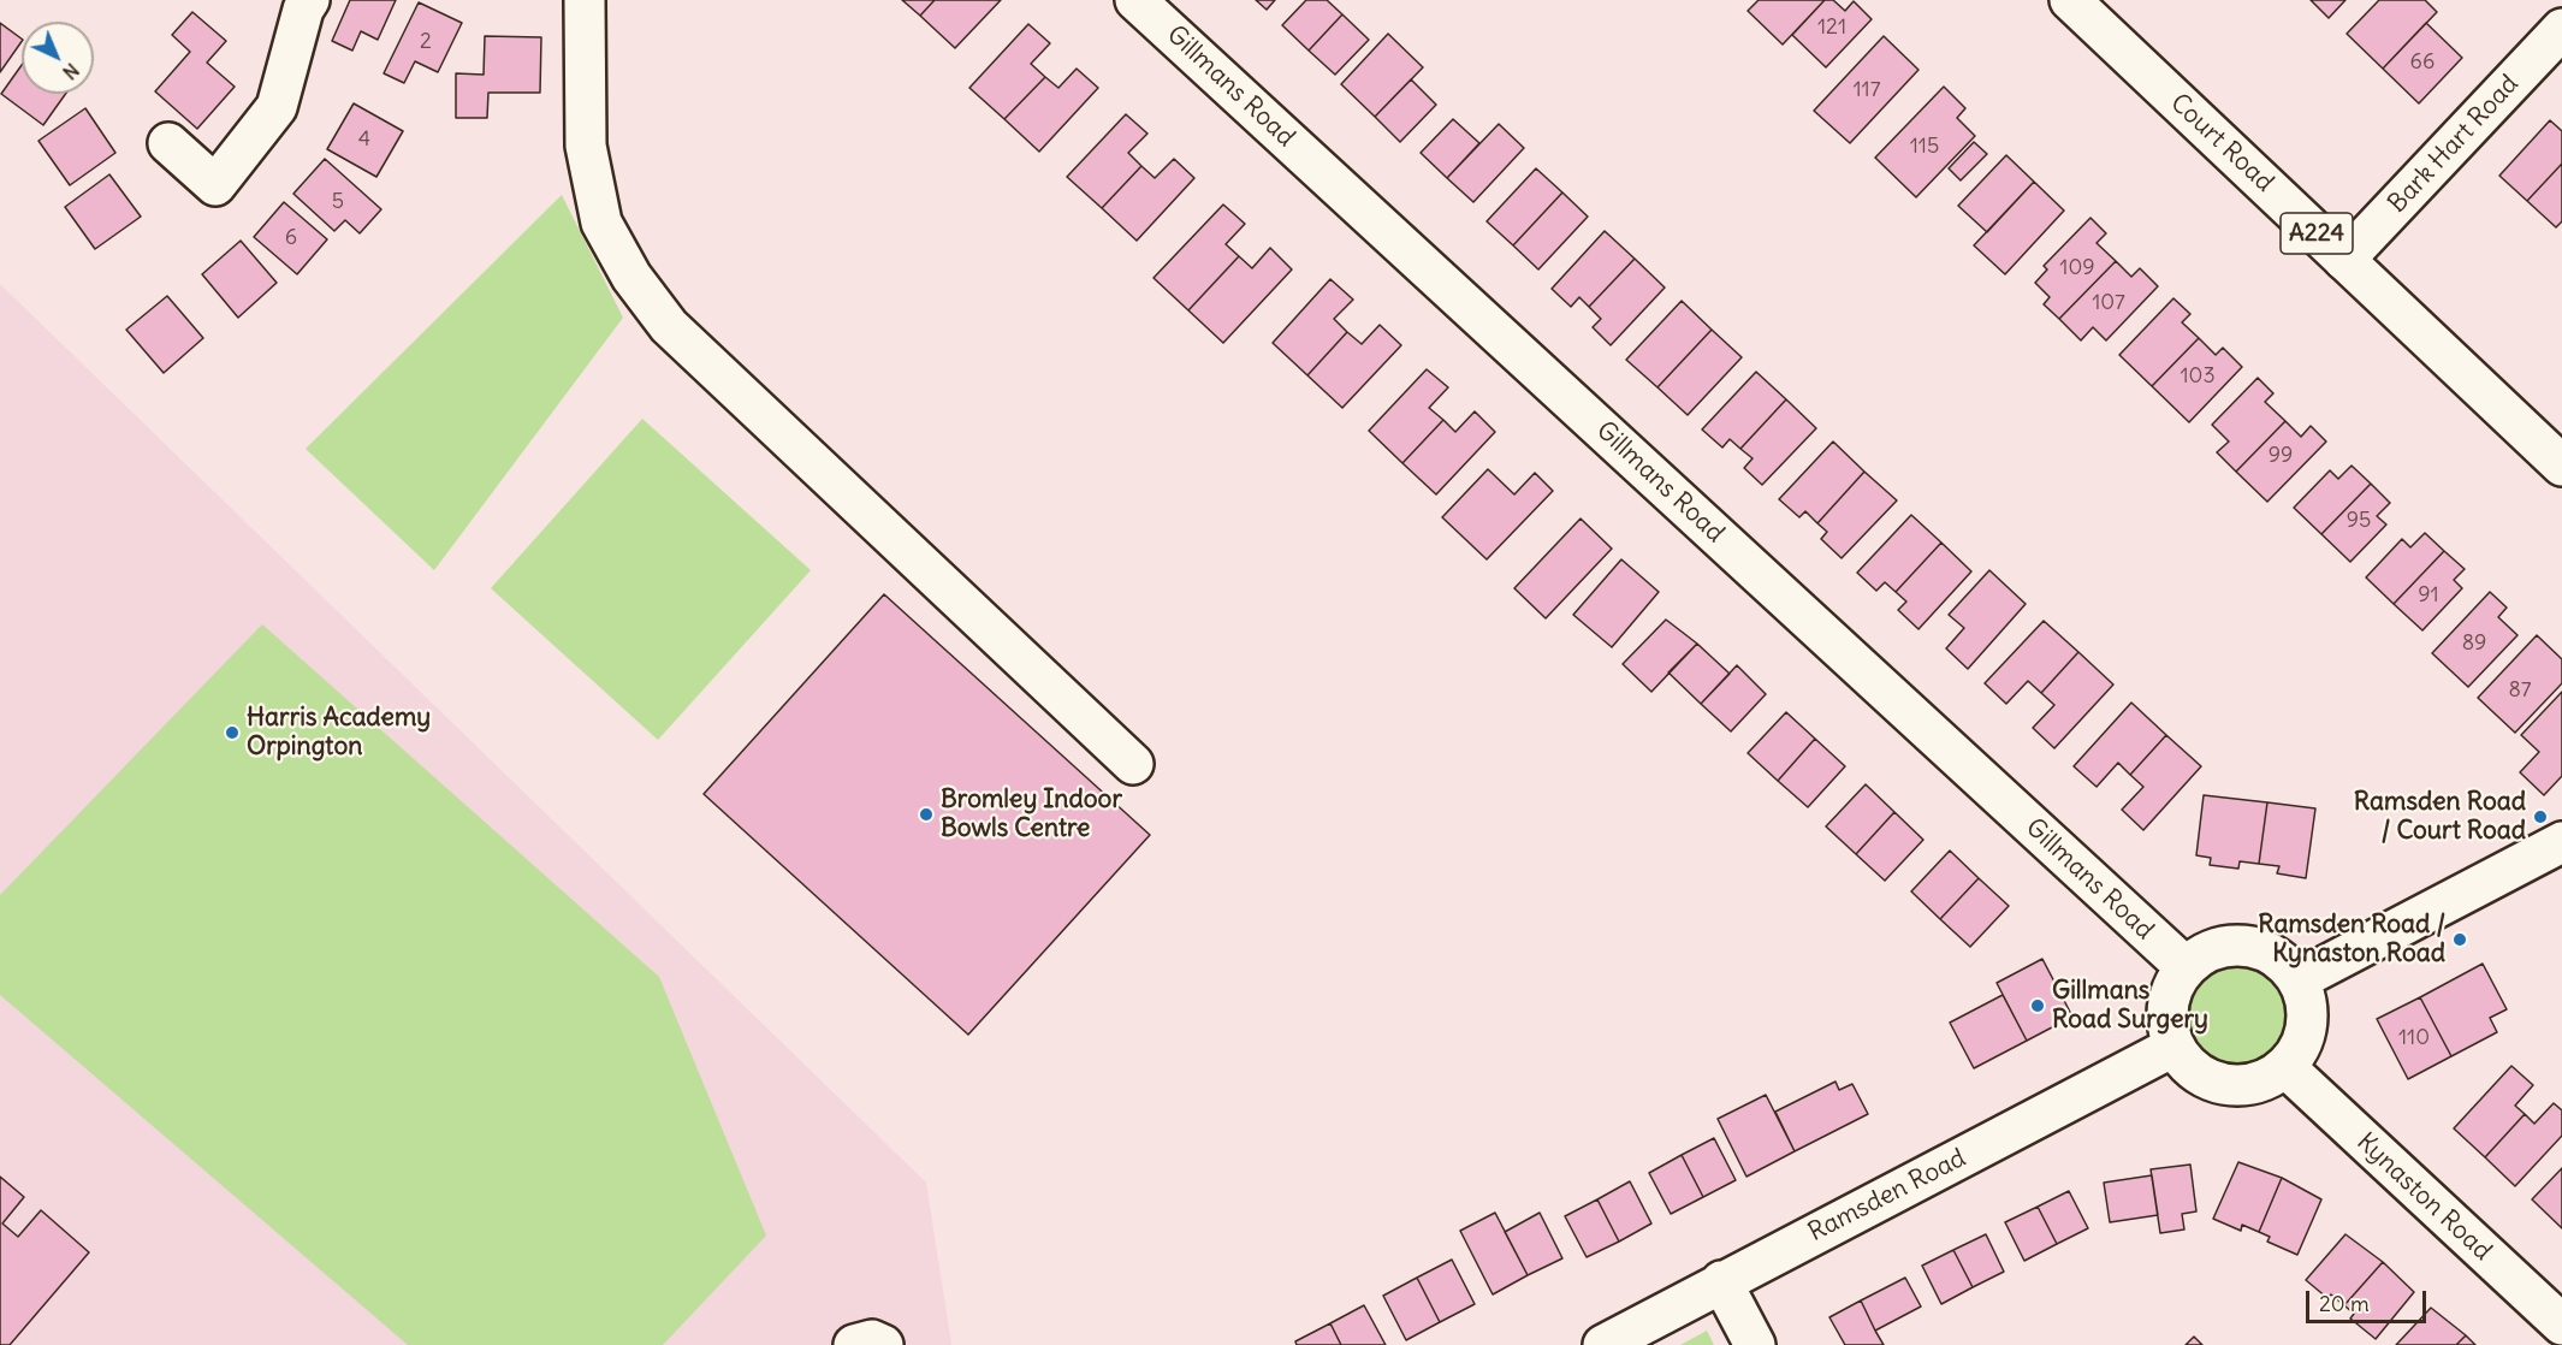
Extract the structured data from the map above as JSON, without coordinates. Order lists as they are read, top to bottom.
{
  "streets": {
    "street": [
      "Gillmans Road",
      "Court Road",
      "Bark Hart Road",
      "A224",
      "Ramsden Road",
      "Kynaston Road"
    ]
  },
  "crossings": [
    ["Gillmans Road", "Ramsden Road"],
    ["Gillmans Road", "Kynaston Road"],
    ["Court Road", "Bark Hart Road"],
    ["Ramsden Road", "Kynaston Road"]
  ],
  "places": [
    "Harris Academy Orpington",
    "Bromley Indoor Bowls Centre",
    "Ramsden Road / Court Road",
    "Ramsden Road / Kynaston Road",
    "Gillmans Road Surgery"
  ],
  "house_numbers": [
    "121",
    "2",
    "66",
    "117",
    "4",
    "115",
    "5",
    "6",
    "109",
    "107",
    "103",
    "99",
    "95",
    "91",
    "89",
    "87",
    "110"
  ],
  "scale_bar": "20 m",
  "north": "bottom right"
}
